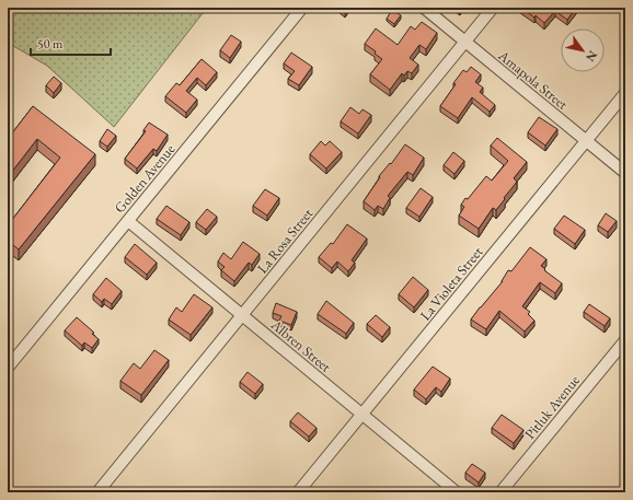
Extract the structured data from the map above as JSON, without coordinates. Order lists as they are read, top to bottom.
{
  "streets": {
    "street": [
      "Amapola Street",
      "Golden Avenue",
      "La Rosa Street",
      "La Violeta Street",
      "Albren Street",
      "Pitluk Avenue"
    ]
  },
  "crossings": [
    ["Amapola Street", "La Rosa Street"],
    ["Amapola Street", "La Violeta Street"],
    ["Golden Avenue", "Albren Street"],
    ["La Rosa Street", "Albren Street"],
    ["La Violeta Street", "Albren Street"]
  ],
  "scale_bar": "50 m",
  "north": "bottom right"
}
